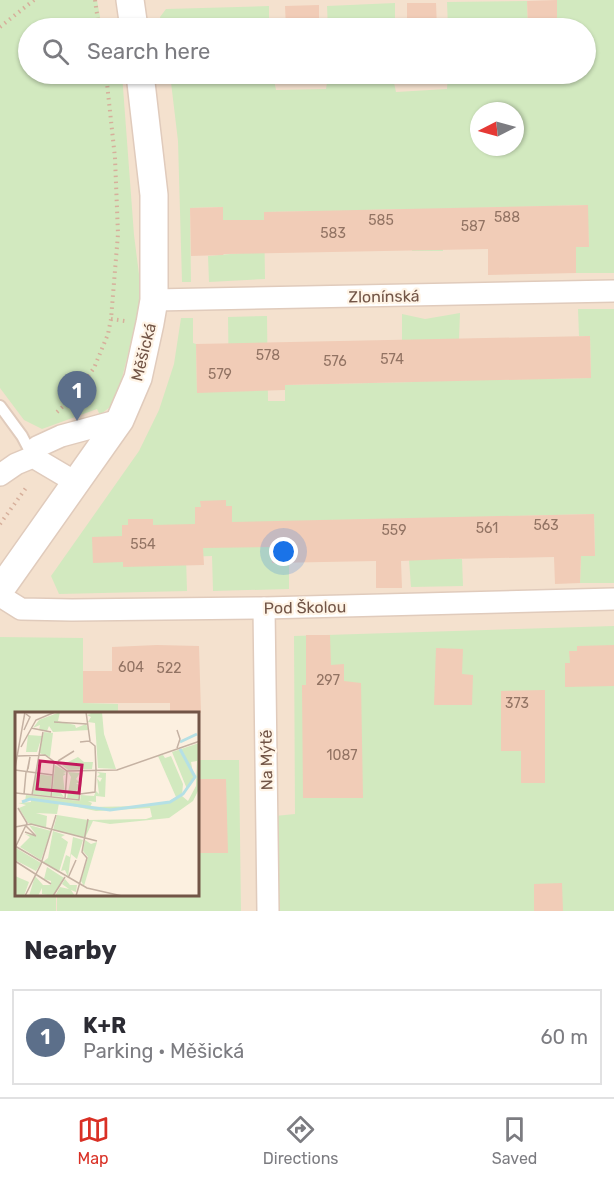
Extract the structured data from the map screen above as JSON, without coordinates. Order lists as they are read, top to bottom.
{
  "streets": {
    "street": [
      "Zlonínská",
      "Měšická",
      "Pod Školou",
      "Na Mýtě"
    ]
  },
  "crossings": [
    ["Zlonínská", "Měšická"],
    ["Pod Školou", "Na Mýtě"]
  ],
  "house_numbers": [
    "588",
    "585",
    "587",
    "583",
    "578",
    "574",
    "576",
    "579",
    "563",
    "561",
    "559",
    "554",
    "604",
    "522",
    "297",
    "373",
    "1087"
  ],
  "north": "left",
  "page": {
    "search": "Search here",
    "pins": "1",
    "heading": "Nearby",
    "list": [
      {
        "mark": "1",
        "name": "K+R",
        "note": "Parking · Měšická",
        "value": "60 m"
      }
    ],
    "nav": ["Map", "Directions", "Saved"]
  }
}
